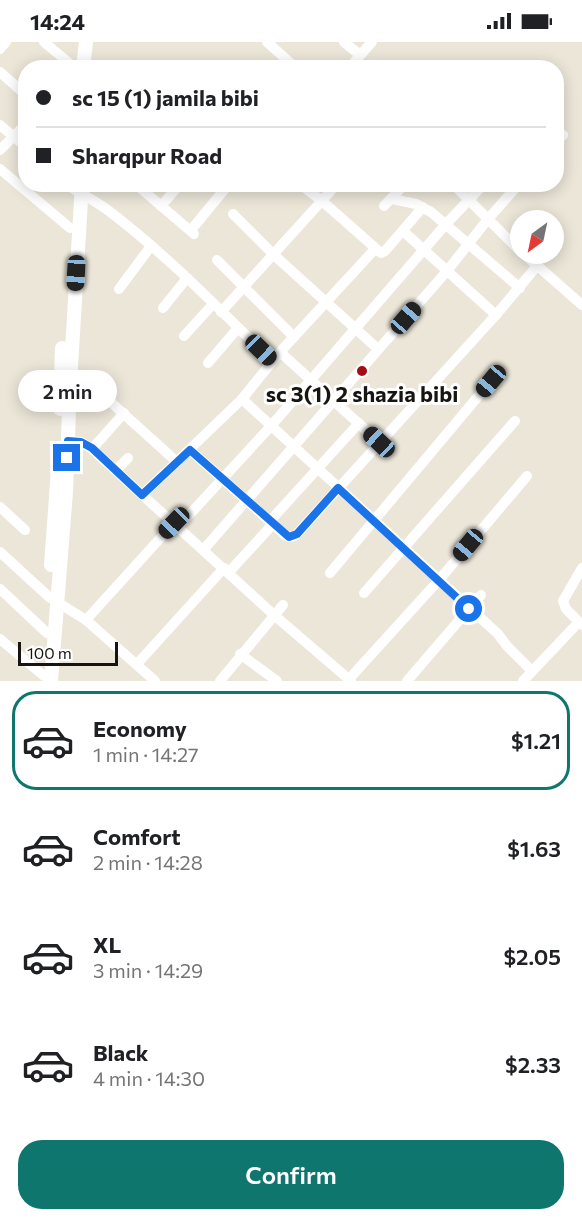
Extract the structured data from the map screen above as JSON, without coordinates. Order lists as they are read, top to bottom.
{
  "places": ["sc 3(1) 2 shazia bibi"],
  "scale_bar": "100 m",
  "north": "bottom left",
  "page": {
    "status": "14:24",
    "banner": ["sc 15 (1) jamila bibi", "Sharqpur Road"],
    "bubble": "2 min",
    "scale": "100 m",
    "list": [
      {
        "name": "Economy",
        "note": "1 min · 14:27",
        "value": "$1.21"
      },
      {
        "name": "Comfort",
        "note": "2 min · 14:28",
        "value": "$1.63"
      },
      {
        "name": "XL",
        "note": "3 min · 14:29",
        "value": "$2.05"
      },
      {
        "name": "Black",
        "note": "4 min · 14:30",
        "value": "$2.33"
      }
    ],
    "buttons": "Confirm"
  }
}
